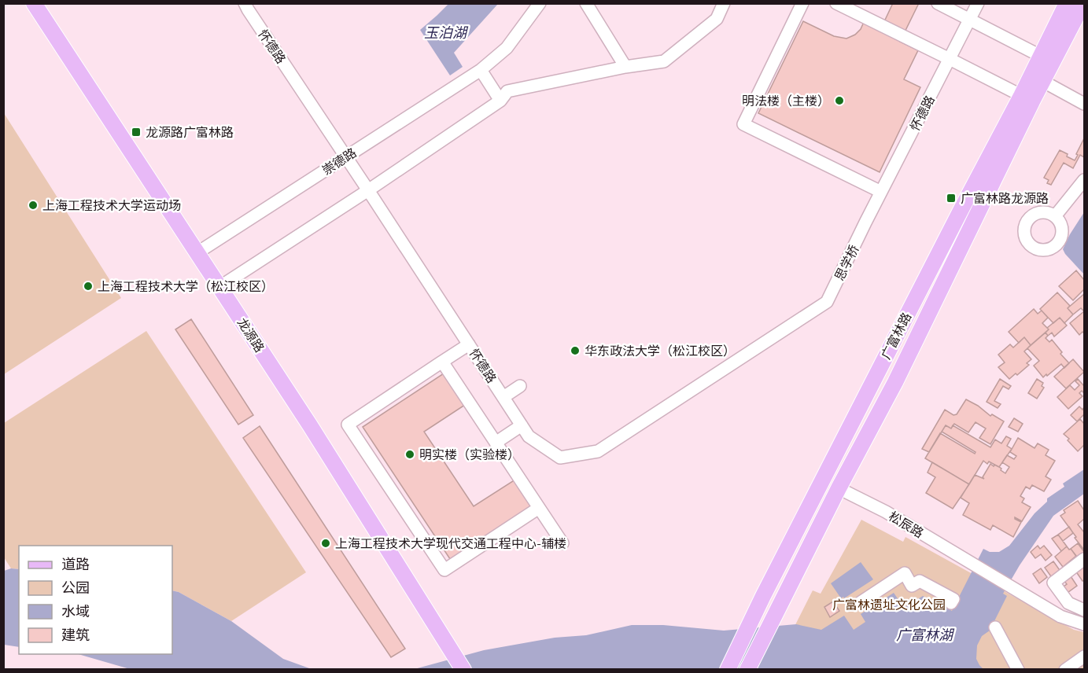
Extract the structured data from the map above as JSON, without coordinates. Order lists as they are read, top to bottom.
{
  "streets": {
    "main road": ["龙源路", "广富林路"],
    "street": [
      "怀德路",
      "崇德路",
      "思学桥",
      "松辰路"
    ]
  },
  "crossings": [
    ["怀德路", "崇德路"],
    ["怀德路", "思学桥"],
    ["崇德路", "龙源路"],
    ["广富林路", "松辰路"]
  ],
  "water": ["玉泊湖", "广富林湖"],
  "parks": ["广富林遗址文化公园"],
  "places": {
    "other": [
      "明法楼（主楼）",
      "上海工程技术大学运动场",
      "上海工程技术大学（松江校区）",
      "华东政法大学（松江校区）",
      "明实楼（实验楼）",
      "上海工程技术大学现代交通工程中心-辅楼"
    ],
    "transit": ["龙源路广富林路", "广富林路龙源路"]
  },
  "legend": [
    "道路",
    "公园",
    "水域",
    "建筑"
  ]
}
